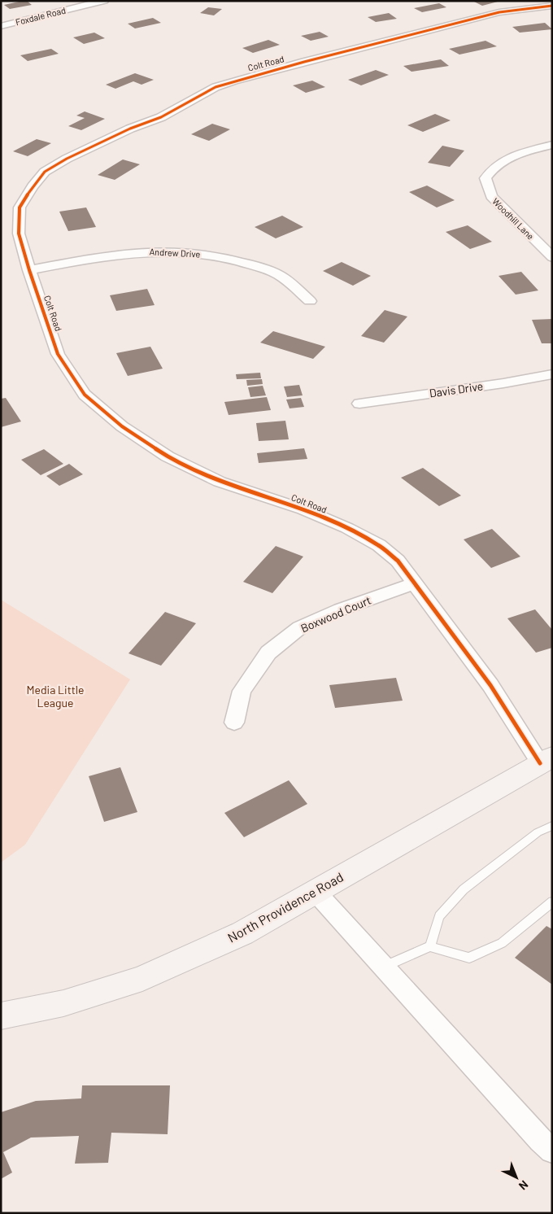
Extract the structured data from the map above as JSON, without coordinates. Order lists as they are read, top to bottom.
{
  "streets": {
    "main road": ["North Providence Road"],
    "street": [
      "Foxdale Road",
      "Colt Road",
      "Woodhill Lane",
      "Andrew Drive",
      "Davis Drive",
      "Boxwood Court"
    ]
  },
  "crossings": [
    ["Colt Road", "Andrew Drive"],
    ["Colt Road", "Boxwood Court"],
    ["Colt Road", "North Providence Road"]
  ],
  "parks": ["Media Little League"],
  "north": "bottom right"
}
